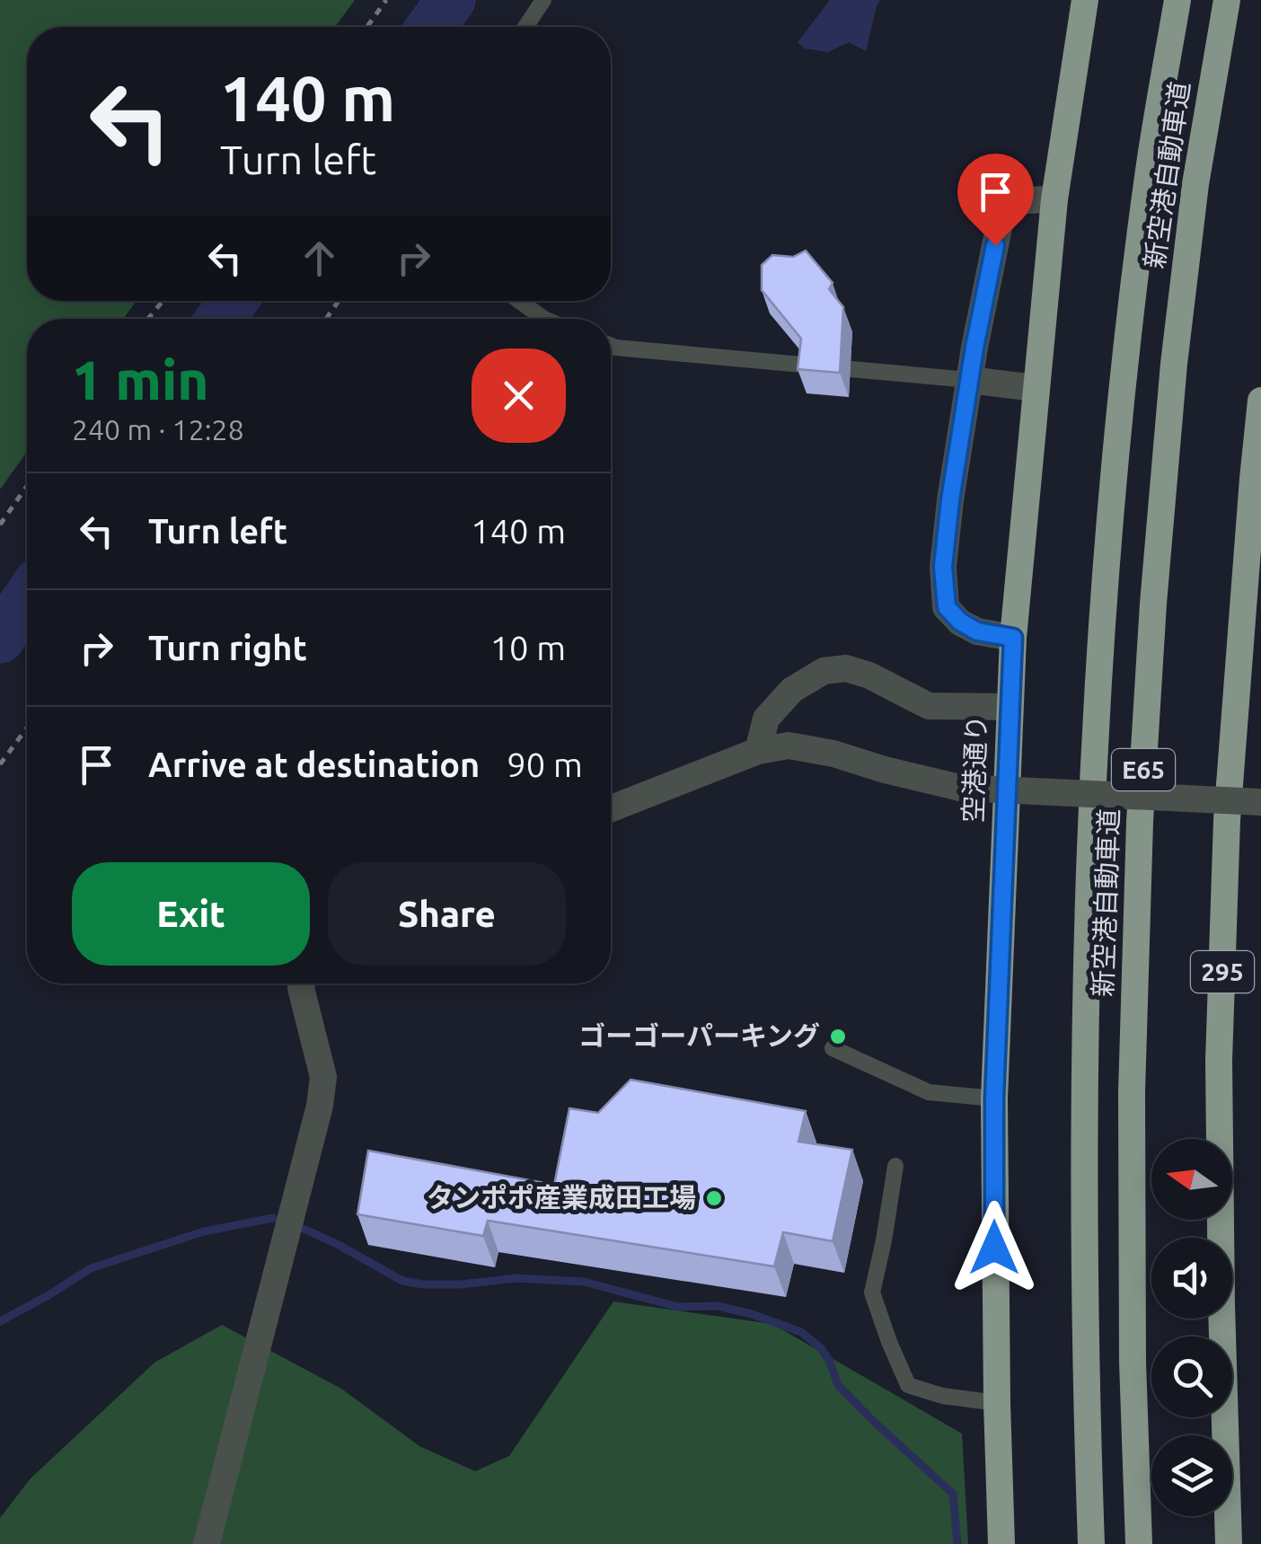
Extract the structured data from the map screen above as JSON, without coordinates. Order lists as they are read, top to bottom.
{
  "streets": {
    "highway": [
      "新空港自動車道",
      "空港通り",
      "E65",
      "295"
    ]
  },
  "places": ["ゴーゴーパーキング", "タンポポ産業成田工場"],
  "north": "left",
  "page": {
    "turn": ["140 m", "Turn left"],
    "heading": ["1 min", "240 m · 12:28"],
    "list": [
      {
        "name": "Turn left",
        "value": "140 m"
      },
      {
        "name": "Turn right",
        "value": "10 m"
      },
      {
        "name": "Arrive at destination",
        "value": "90 m"
      }
    ],
    "buttons": ["Exit", "Share"]
  }
}
